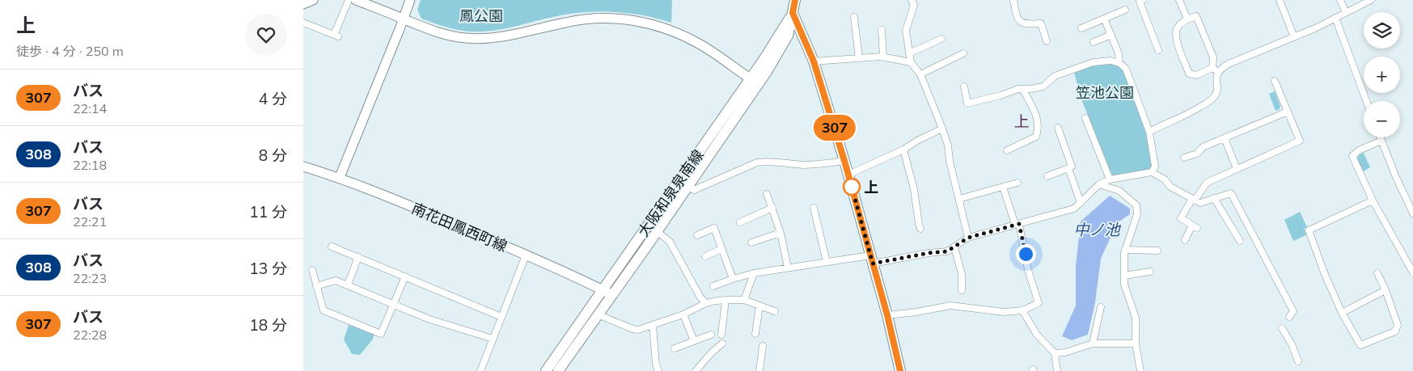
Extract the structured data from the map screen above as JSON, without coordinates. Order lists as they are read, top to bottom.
{
  "streets": {
    "main road": ["大阪和泉泉南線"],
    "street": ["南花田鳳西町線"]
  },
  "crossings": [
    ["大阪和泉泉南線", "南花田鳳西町線"]
  ],
  "districts": ["上"],
  "water": ["中ノ池"],
  "parks": ["鳳公園", "笠池公園"],
  "places": ["上"],
  "lines": ["bus line 307"],
  "page": {
    "heading": ["上", "徒歩 · 4 分 · 250 m"],
    "on_map": "307",
    "map_buttons": ["+", "−"],
    "list": [
      {
        "mark": "307",
        "name": "バス",
        "note": "22:14",
        "value": "4 分"
      },
      {
        "mark": "308",
        "name": "バス",
        "note": "22:18",
        "value": "8 分"
      },
      {
        "mark": "307",
        "name": "バス",
        "note": "22:21",
        "value": "11 分"
      },
      {
        "mark": "308",
        "name": "バス",
        "note": "22:23",
        "value": "13 分"
      },
      {
        "mark": "307",
        "name": "バス",
        "note": "22:28",
        "value": "18 分"
      }
    ]
  }
}
